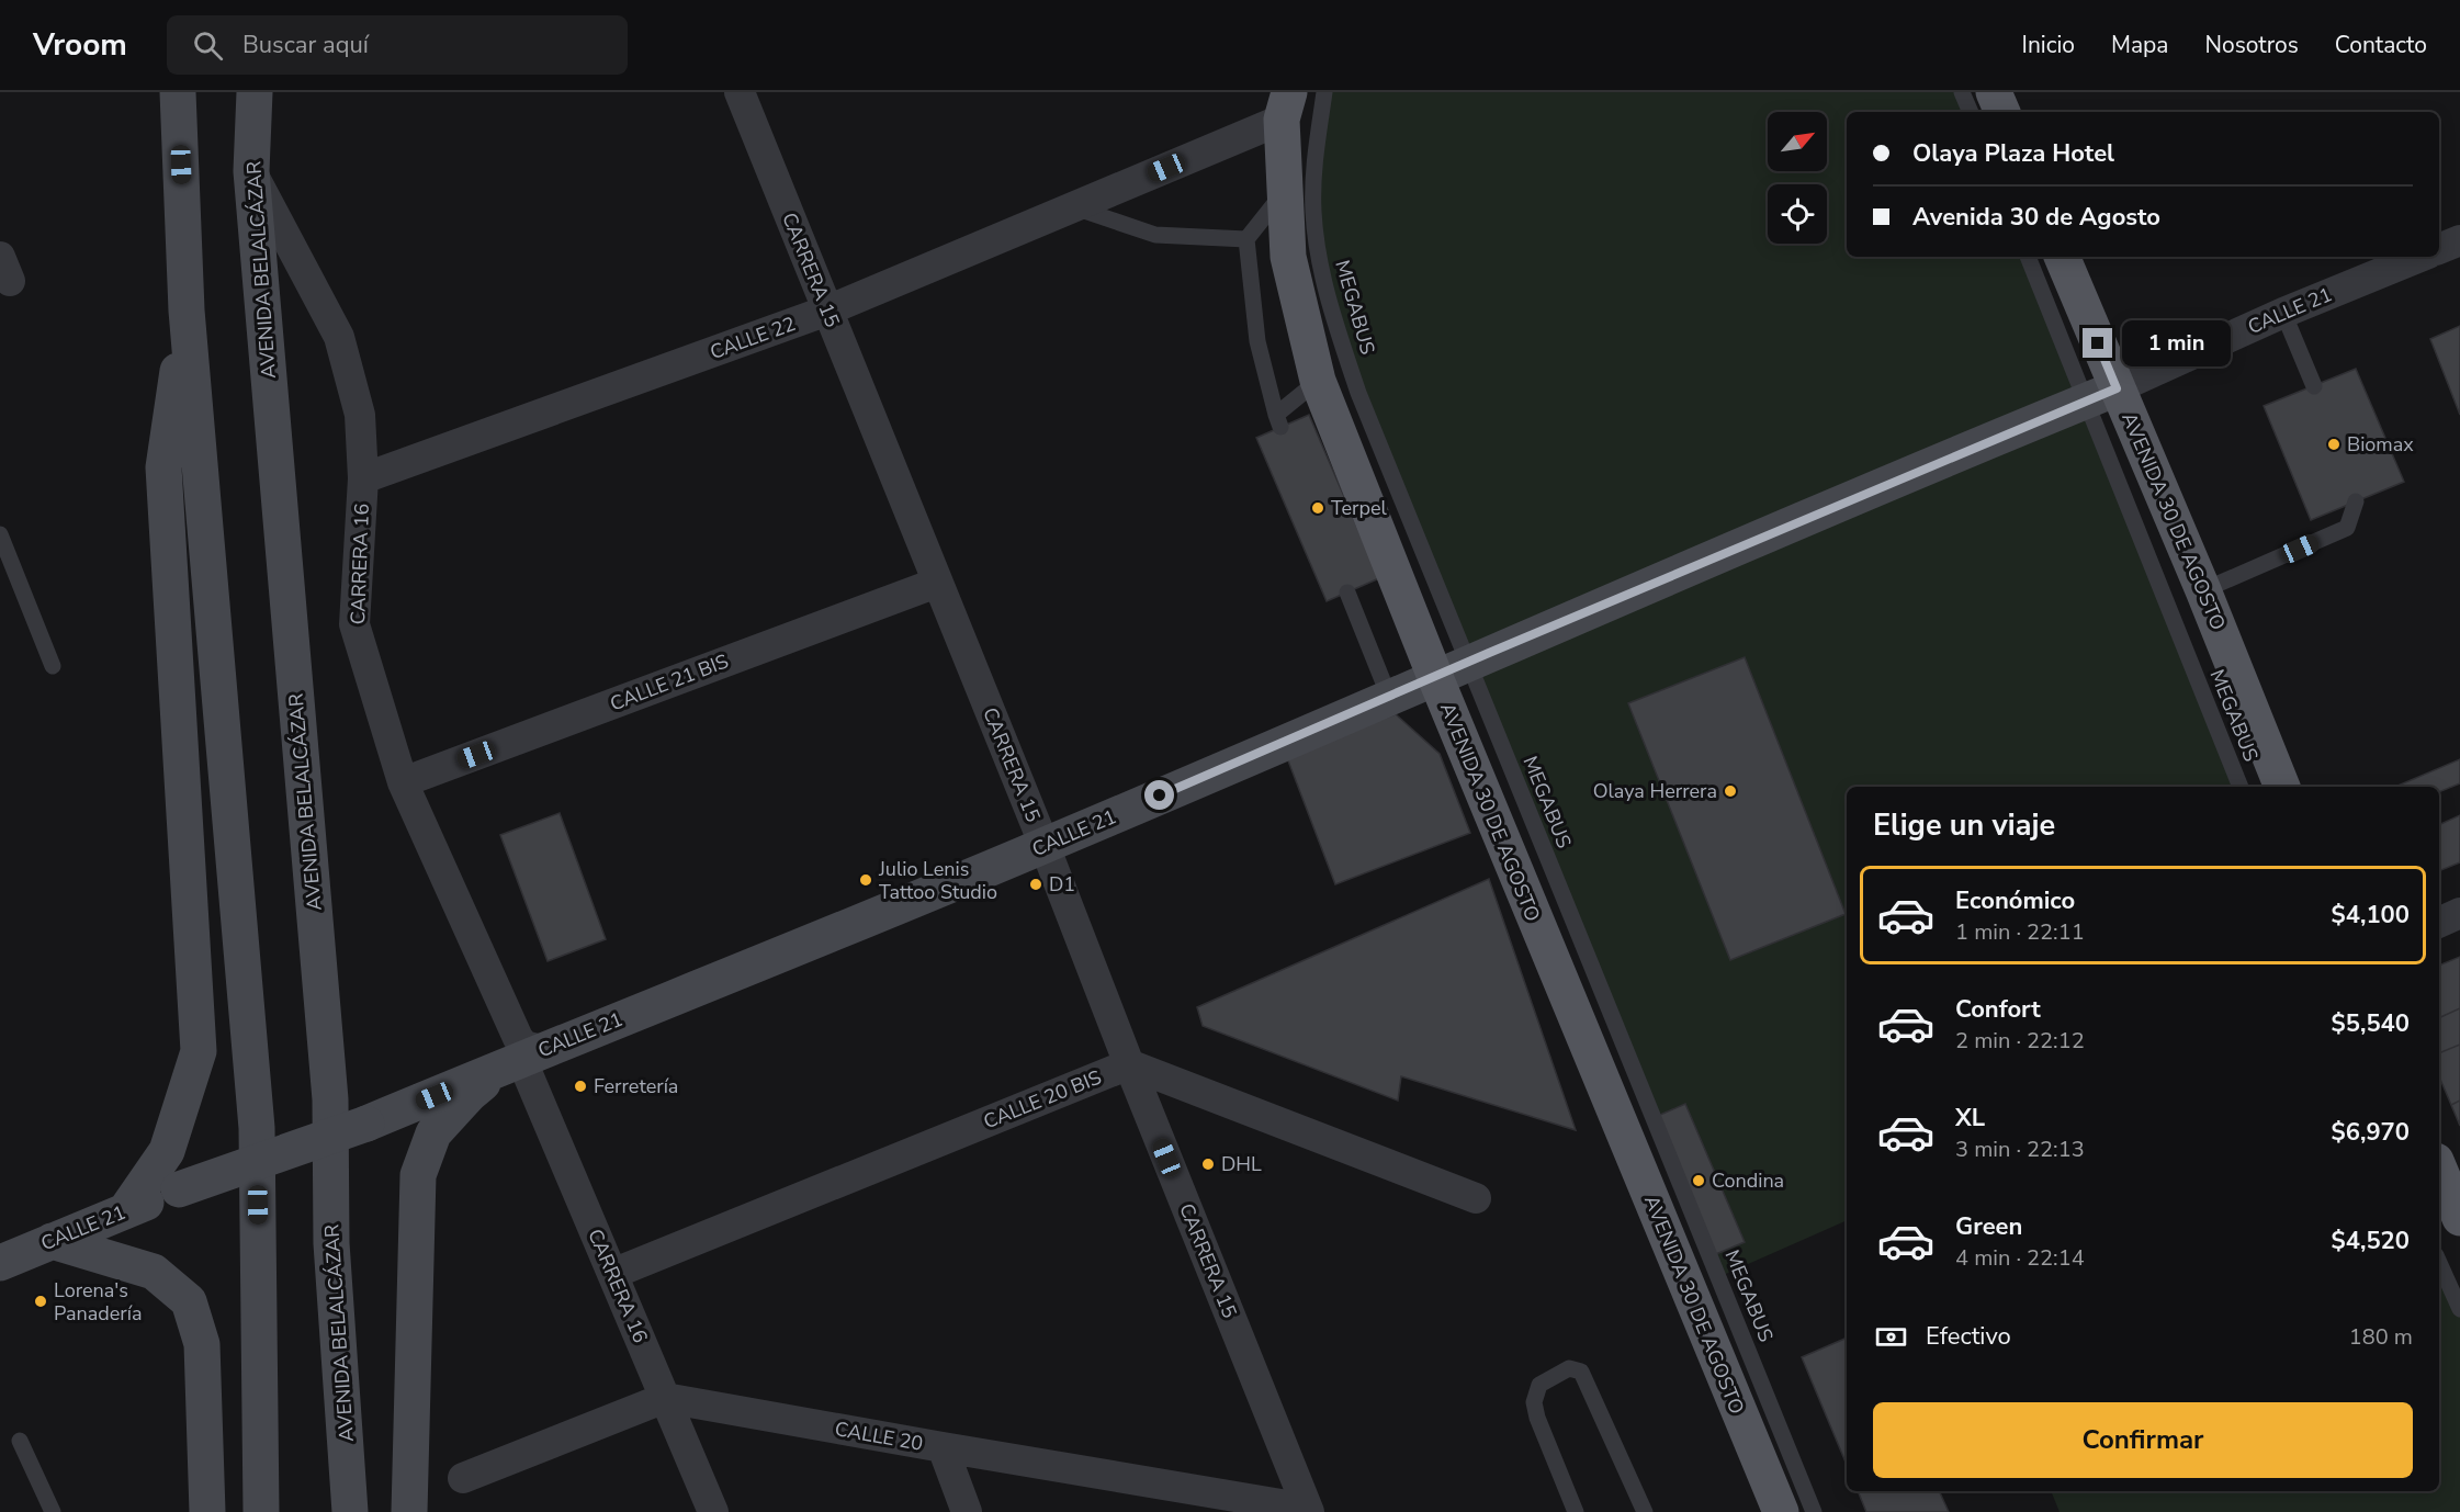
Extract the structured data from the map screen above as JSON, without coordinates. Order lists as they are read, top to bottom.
{
  "streets": {
    "main road": ["AVENIDA BELALCÁZAR", "CALLE 21", "AVENIDA 30 DE AGOSTO"],
    "street": [
      "CARRERA 15",
      "CALLE 22",
      "CARRERA 16",
      "CALLE 21 BIS",
      "CALLE 20 BIS",
      "CALLE 20"
    ],
    "lane": ["MEGABUS"]
  },
  "crossings": [
    ["AVENIDA BELALCÁZAR", "CARRERA 16"],
    ["CARRERA 15", "CALLE 21"],
    ["CARRERA 15", "CALLE 22"],
    ["CARRERA 15", "CALLE 21 BIS"],
    ["CARRERA 15", "CALLE 20 BIS"],
    ["CARRERA 15", "CALLE 20"],
    ["MEGABUS", "CALLE 21"],
    ["MEGABUS", "AVENIDA 30 DE AGOSTO"],
    ["CALLE 21", "AVENIDA 30 DE AGOSTO"],
    ["CALLE 21", "CARRERA 16"],
    ["CALLE 22", "AVENIDA 30 DE AGOSTO"],
    ["CALLE 22", "CARRERA 16"],
    ["CARRERA 16", "CALLE 21 BIS"],
    ["CARRERA 16", "CALLE 20 BIS"],
    ["CARRERA 16", "CALLE 20"]
  ],
  "places": [
    "Biomax",
    "Terpel",
    "Olaya Herrera",
    "Julio Lenis Tattoo Studio",
    "D1",
    "Ferretería",
    "DHL",
    "Condina",
    "Lorena's Panadería"
  ],
  "north": "top right",
  "page": {
    "header": "Vroom",
    "search": "Buscar aquí",
    "nav": [
      "Inicio",
      "Mapa",
      "Nosotros",
      "Contacto"
    ],
    "banner": ["Olaya Plaza Hotel", "Avenida 30 de Agosto"],
    "bubble": "1 min",
    "heading": "Elige un viaje",
    "list": [
      {
        "name": "Económico",
        "note": "1 min · 22:11",
        "value": "$4,100"
      },
      {
        "name": "Confort",
        "note": "2 min · 22:12",
        "value": "$5,540"
      },
      {
        "name": "XL",
        "note": "3 min · 22:13",
        "value": "$6,970"
      },
      {
        "name": "Green",
        "note": "4 min · 22:14",
        "value": "$4,520"
      }
    ],
    "pay": ["Efectivo", "180 m"],
    "buttons": "Confirmar"
  }
}
